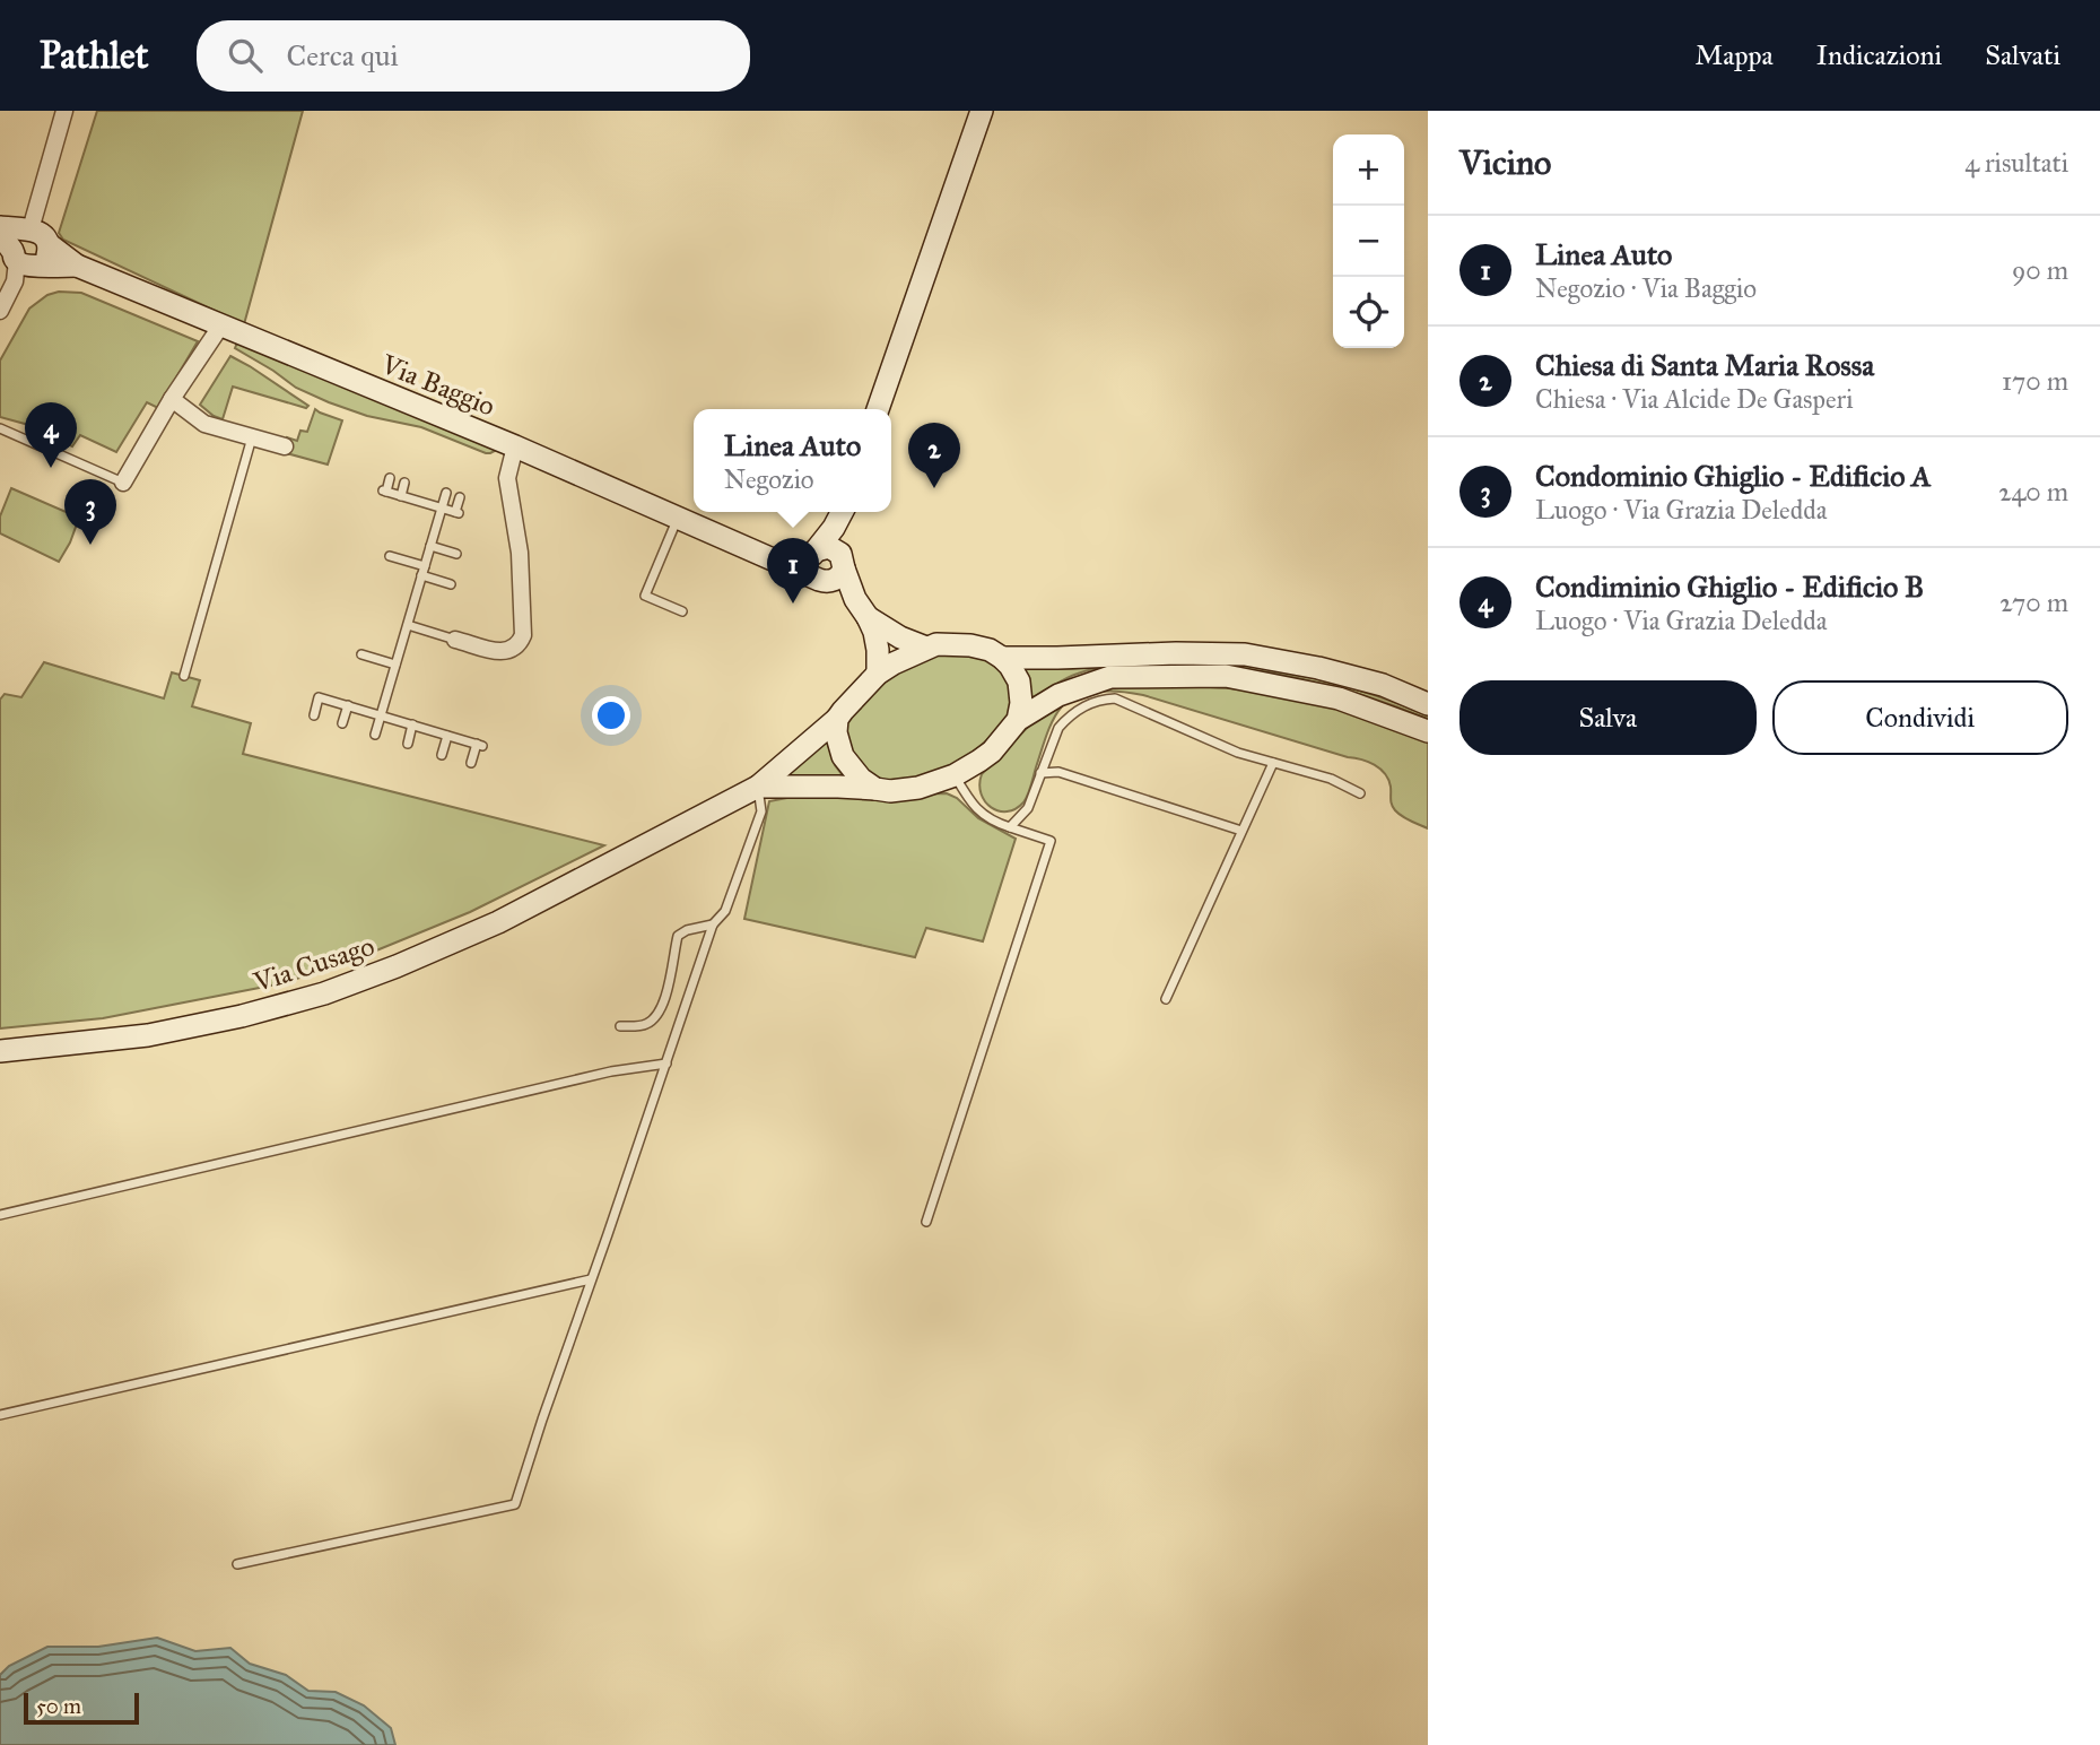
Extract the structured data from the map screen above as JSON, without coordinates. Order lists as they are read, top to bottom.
{
  "streets": {
    "main road": ["Via Baggio", "Via Cusago"]
  },
  "scale_bar": "50 m",
  "page": {
    "header": "Pathlet",
    "search": "Cerca qui",
    "nav": ["Mappa", "Indicazioni", "Salvati"],
    "heading": ["Vicino", "4 risultati"],
    "map_buttons": ["+", "−"],
    "list": [
      {
        "mark": "1",
        "name": "Linea Auto",
        "note": "Negozio · Via Baggio",
        "value": "90 m"
      },
      {
        "mark": "2",
        "name": "Chiesa di Santa Maria Rossa",
        "note": "Chiesa · Via Alcide De Gasperi",
        "value": "170 m"
      },
      {
        "mark": "3",
        "name": "Condominio Ghiglio - Edificio A",
        "note": "Luogo · Via Grazia Deledda",
        "value": "240 m"
      },
      {
        "mark": "4",
        "name": "Condiminio Ghiglio - Edificio B",
        "note": "Luogo · Via Grazia Deledda",
        "value": "270 m"
      }
    ],
    "pins": [
      "4",
      "2",
      "3",
      "1"
    ],
    "popup": ["Linea Auto", "Negozio"],
    "buttons": ["Salva", "Condividi"],
    "scale": "50 m"
  }
}
